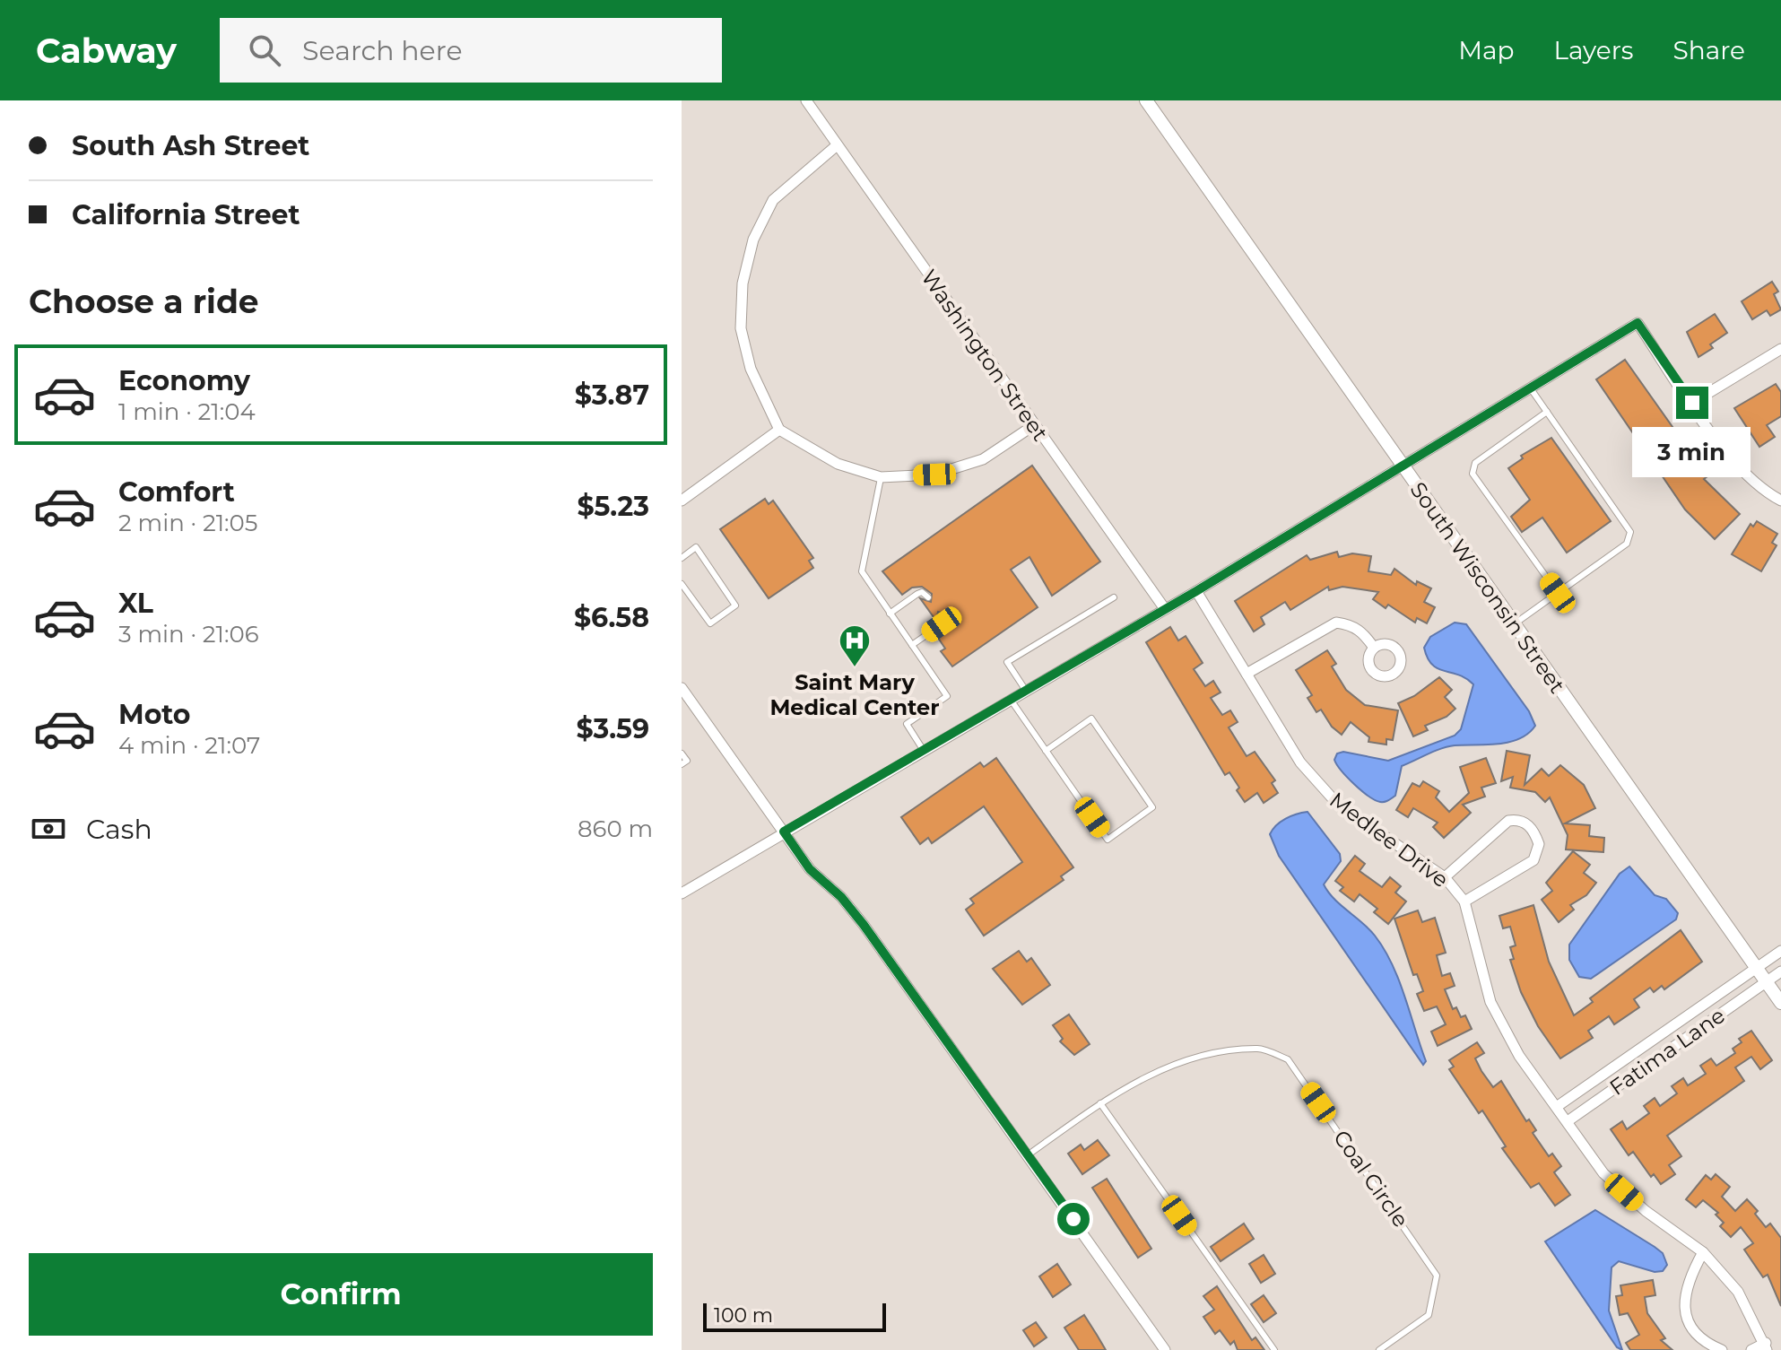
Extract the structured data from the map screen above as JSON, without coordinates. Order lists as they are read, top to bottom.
{
  "streets": {
    "street": [
      "Washington Street",
      "South Wisconsin Street",
      "Medlee Drive",
      "Fatima Lane"
    ],
    "lane": ["Coal Circle"]
  },
  "crossings": [
    ["South Wisconsin Street", "Fatima Lane"],
    ["Medlee Drive", "Fatima Lane"]
  ],
  "places": {
    "hospital": ["Saint Mary Medical Center"]
  },
  "scale_bar": "100 m",
  "page": {
    "header": "Cabway",
    "search": "Search here",
    "nav": ["Map", "Layers", "Share"],
    "banner": ["South Ash Street", "California Street"],
    "heading": "Choose a ride",
    "list": [
      {
        "name": "Economy",
        "note": "1 min · 21:04",
        "value": "$3.87"
      },
      {
        "name": "Comfort",
        "note": "2 min · 21:05",
        "value": "$5.23"
      },
      {
        "name": "XL",
        "note": "3 min · 21:06",
        "value": "$6.58"
      },
      {
        "name": "Moto",
        "note": "4 min · 21:07",
        "value": "$3.59"
      }
    ],
    "bubble": "3 min",
    "pay": ["Cash", "860 m"],
    "buttons": "Confirm",
    "scale": "100 m"
  }
}
